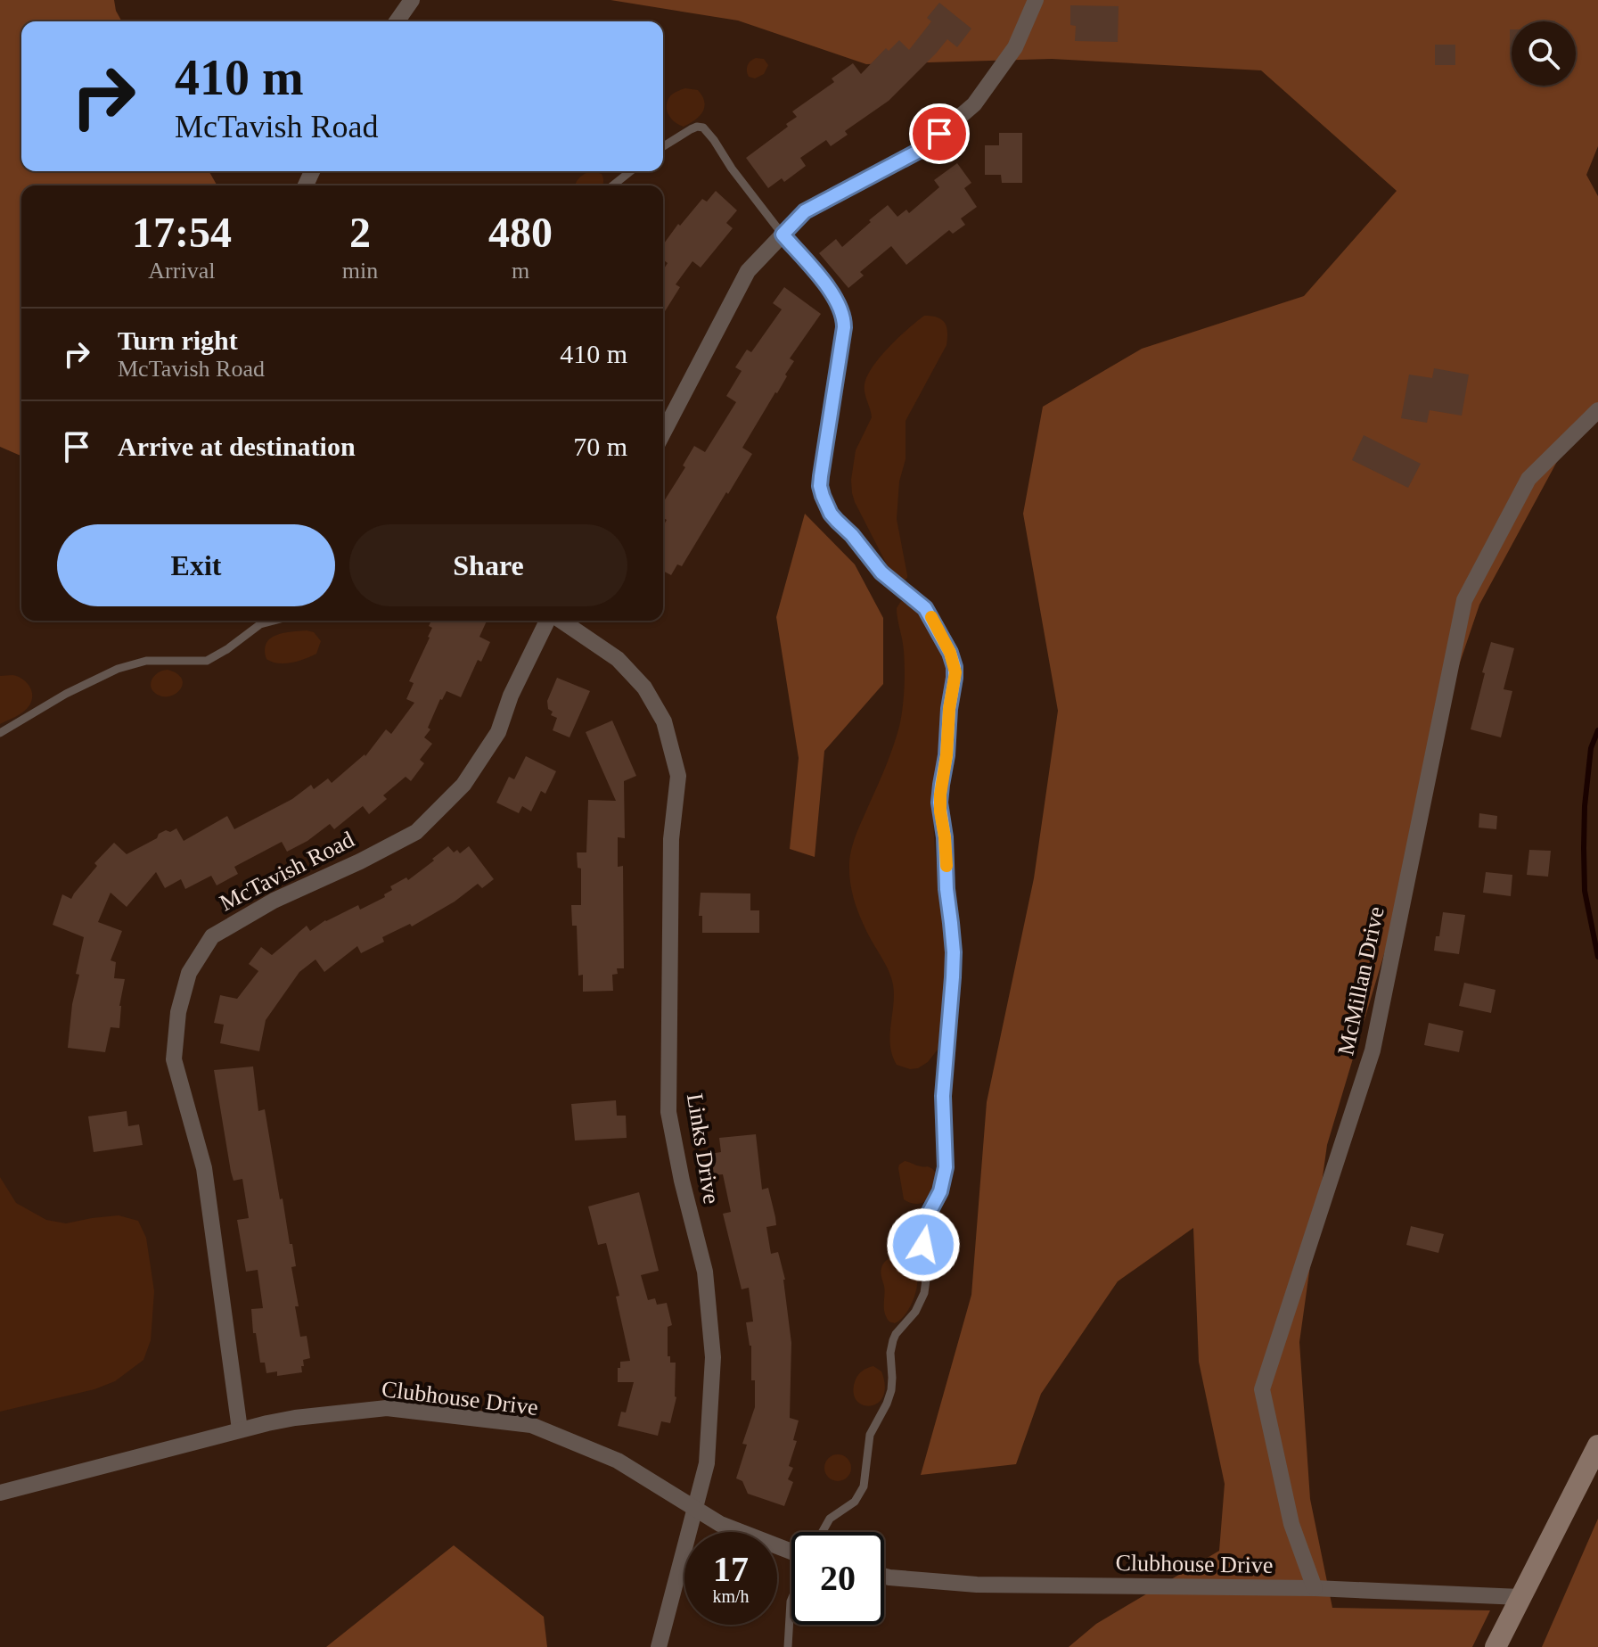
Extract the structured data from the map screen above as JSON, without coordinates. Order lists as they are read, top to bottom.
{
  "streets": {
    "street": [
      "McTavish Road",
      "McMillan Drive",
      "Links Drive",
      "Clubhouse Drive"
    ]
  },
  "crossings": [
    ["McTavish Road", "Clubhouse Drive"],
    ["McMillan Drive", "Clubhouse Drive"],
    ["Links Drive", "Clubhouse Drive"]
  ],
  "page": {
    "turn": ["410 m", "McTavish Road"],
    "eta": [
      "17:54",
      "Arrival",
      "2",
      "min",
      "480",
      "m"
    ],
    "list": [
      {
        "name": "Turn right",
        "note": "McTavish Road",
        "value": "410 m"
      },
      {
        "name": "Arrive at destination",
        "value": "70 m"
      }
    ],
    "buttons": ["Exit", "Share"],
    "speed": "17 km/h",
    "limit": "20"
  }
}
